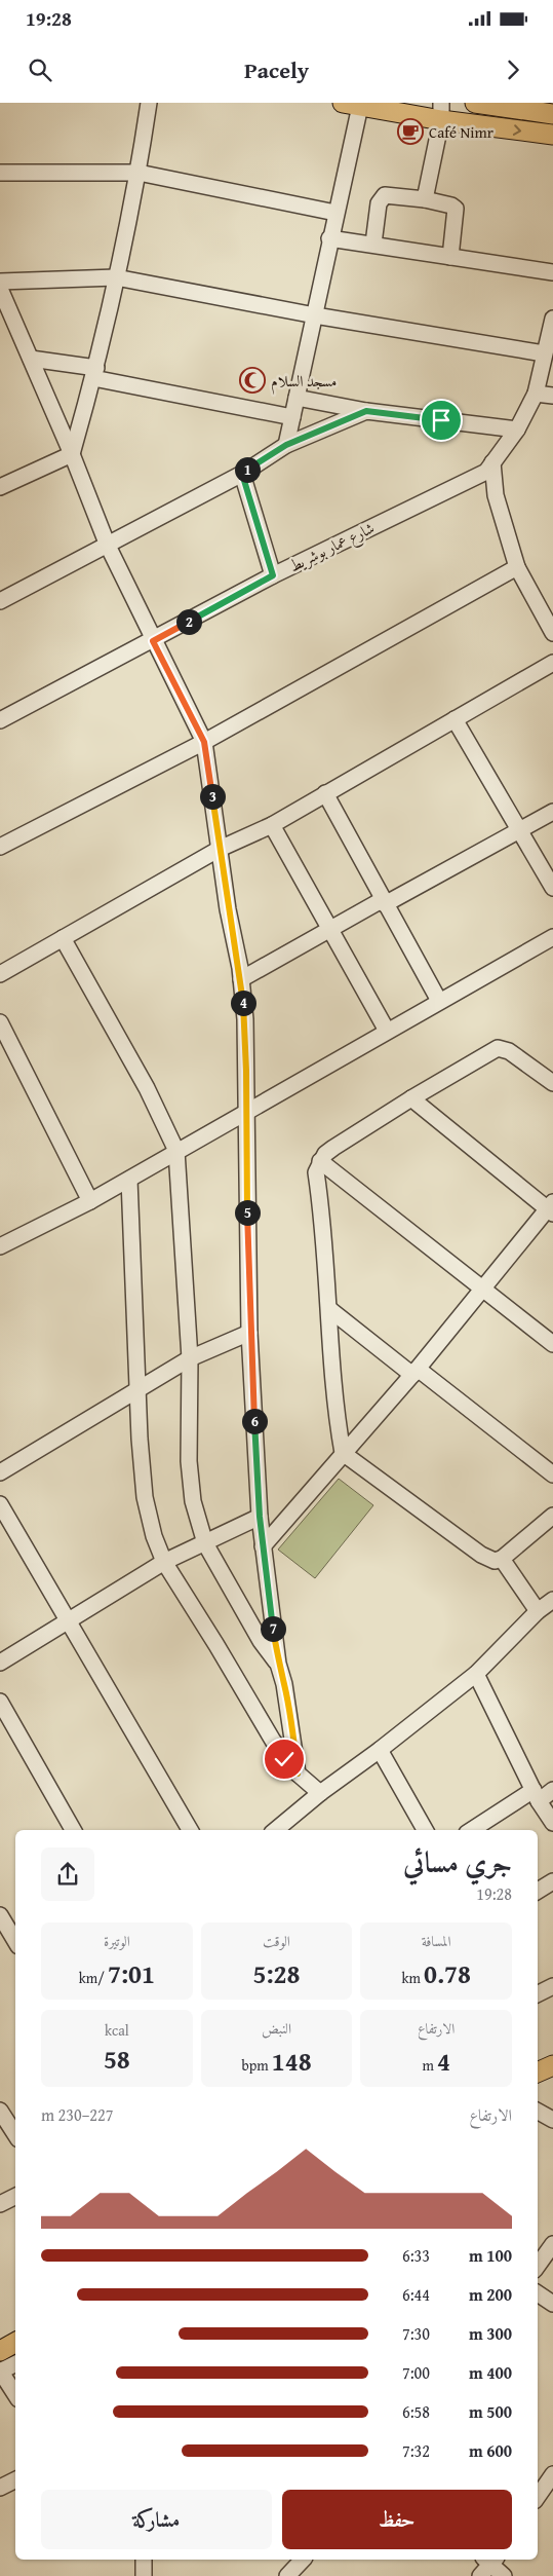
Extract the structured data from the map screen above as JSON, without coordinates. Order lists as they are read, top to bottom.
{
  "streets": {
    "street": ["شارع عمار بوشريط"]
  },
  "places": {
    "cafe": ["Café Nimr"],
    "mosque": ["مسجد السلام"]
  },
  "page": {
    "status": "19:28",
    "header": "Pacely",
    "pins": [
      "1",
      "2",
      "3",
      "4",
      "5",
      "6",
      "7"
    ],
    "heading": ["جري مسائي", "19:28"],
    "stats": [
      ["المسافة", "0.78 km"],
      ["الوقت", "5:28"],
      ["الوتيرة", "7:01 /km"],
      ["الارتفاع", "4 m"],
      ["النبض", "148 bpm"],
      ["kcal", "58"]
    ],
    "chart": ["الارتفاع", "227–230 m"],
    "list": [
      {
        "name": "100 m",
        "note": "6:33"
      },
      {
        "name": "200 m",
        "note": "6:44"
      },
      {
        "name": "300 m",
        "note": "7:30"
      },
      {
        "name": "400 m",
        "note": "7:00"
      },
      {
        "name": "500 m",
        "note": "6:58"
      },
      {
        "name": "600 m",
        "note": "7:32"
      }
    ],
    "buttons": ["حفظ", "مشاركة"]
  }
}
